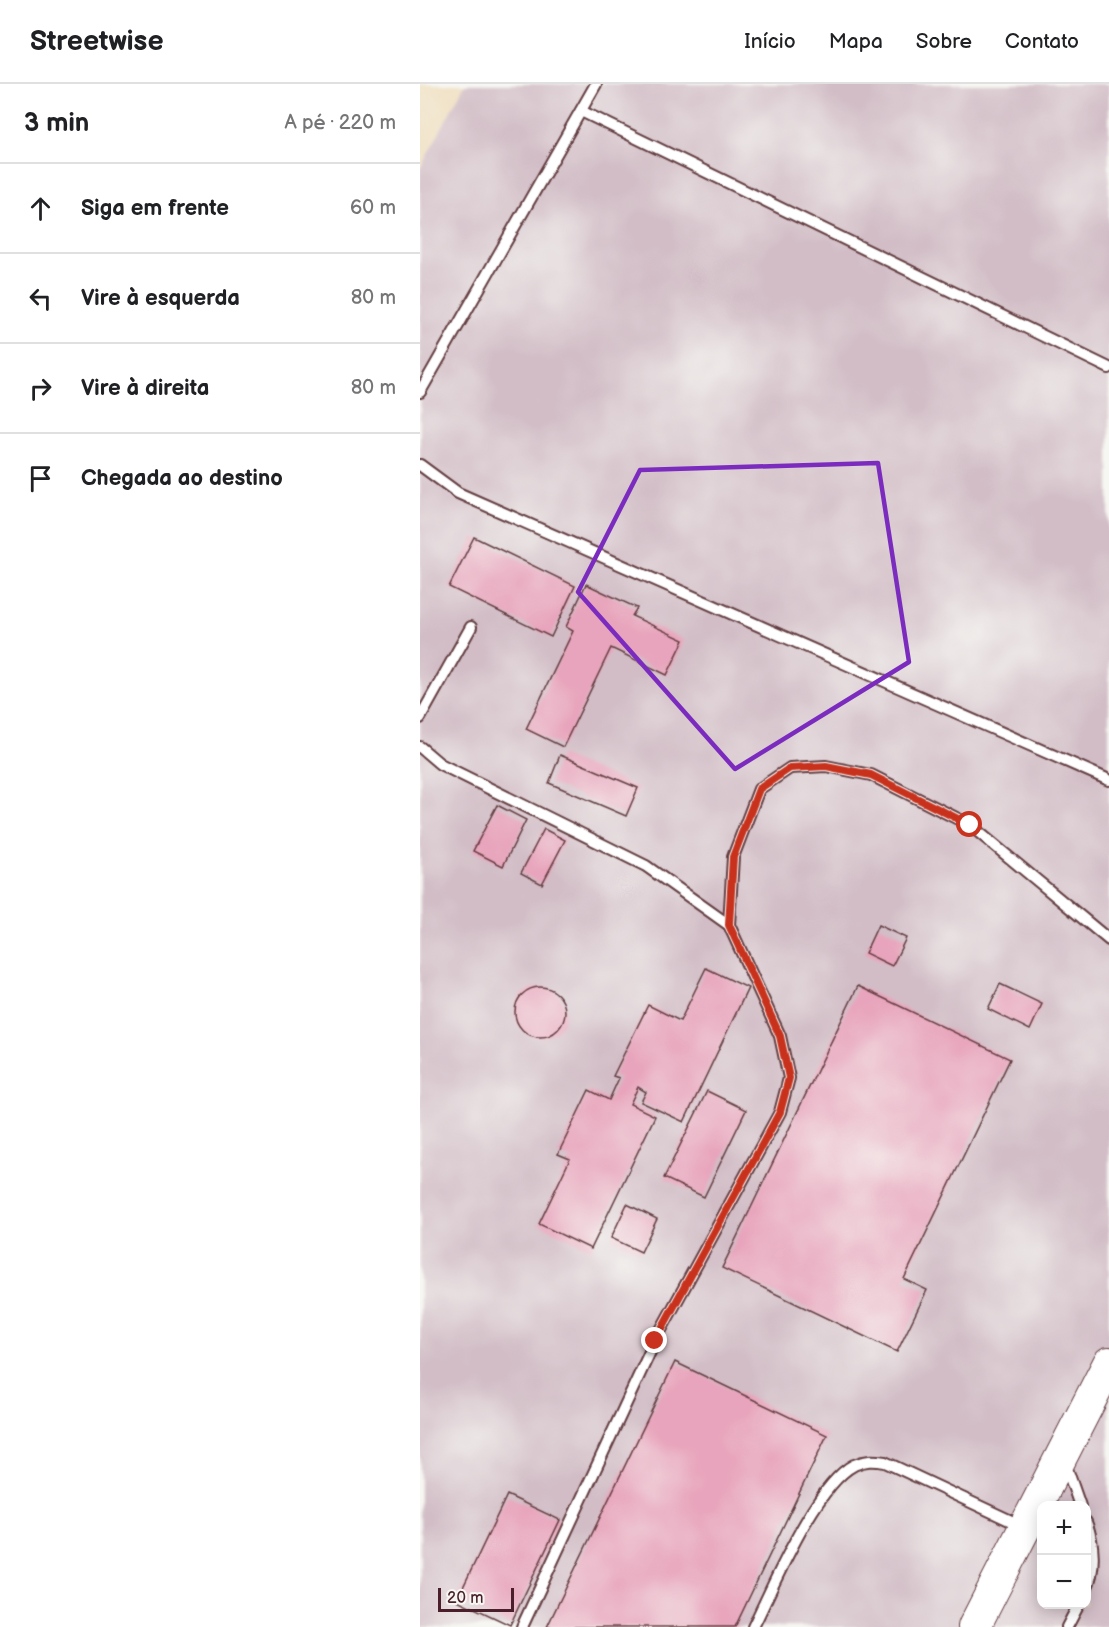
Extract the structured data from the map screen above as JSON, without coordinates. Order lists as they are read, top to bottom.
{
  "scale_bar": "20 m",
  "page": {
    "header": "Streetwise",
    "nav": [
      "Início",
      "Mapa",
      "Sobre",
      "Contato"
    ],
    "heading": ["3 min", "A pé · 220 m"],
    "list": [
      ["Siga em frente", "60 m"],
      ["Vire à esquerda", "80 m"],
      ["Vire à direita", "80 m"],
      "Chegada ao destino"
    ],
    "map_buttons": ["+", "−"],
    "scale": "20 m"
  }
}
